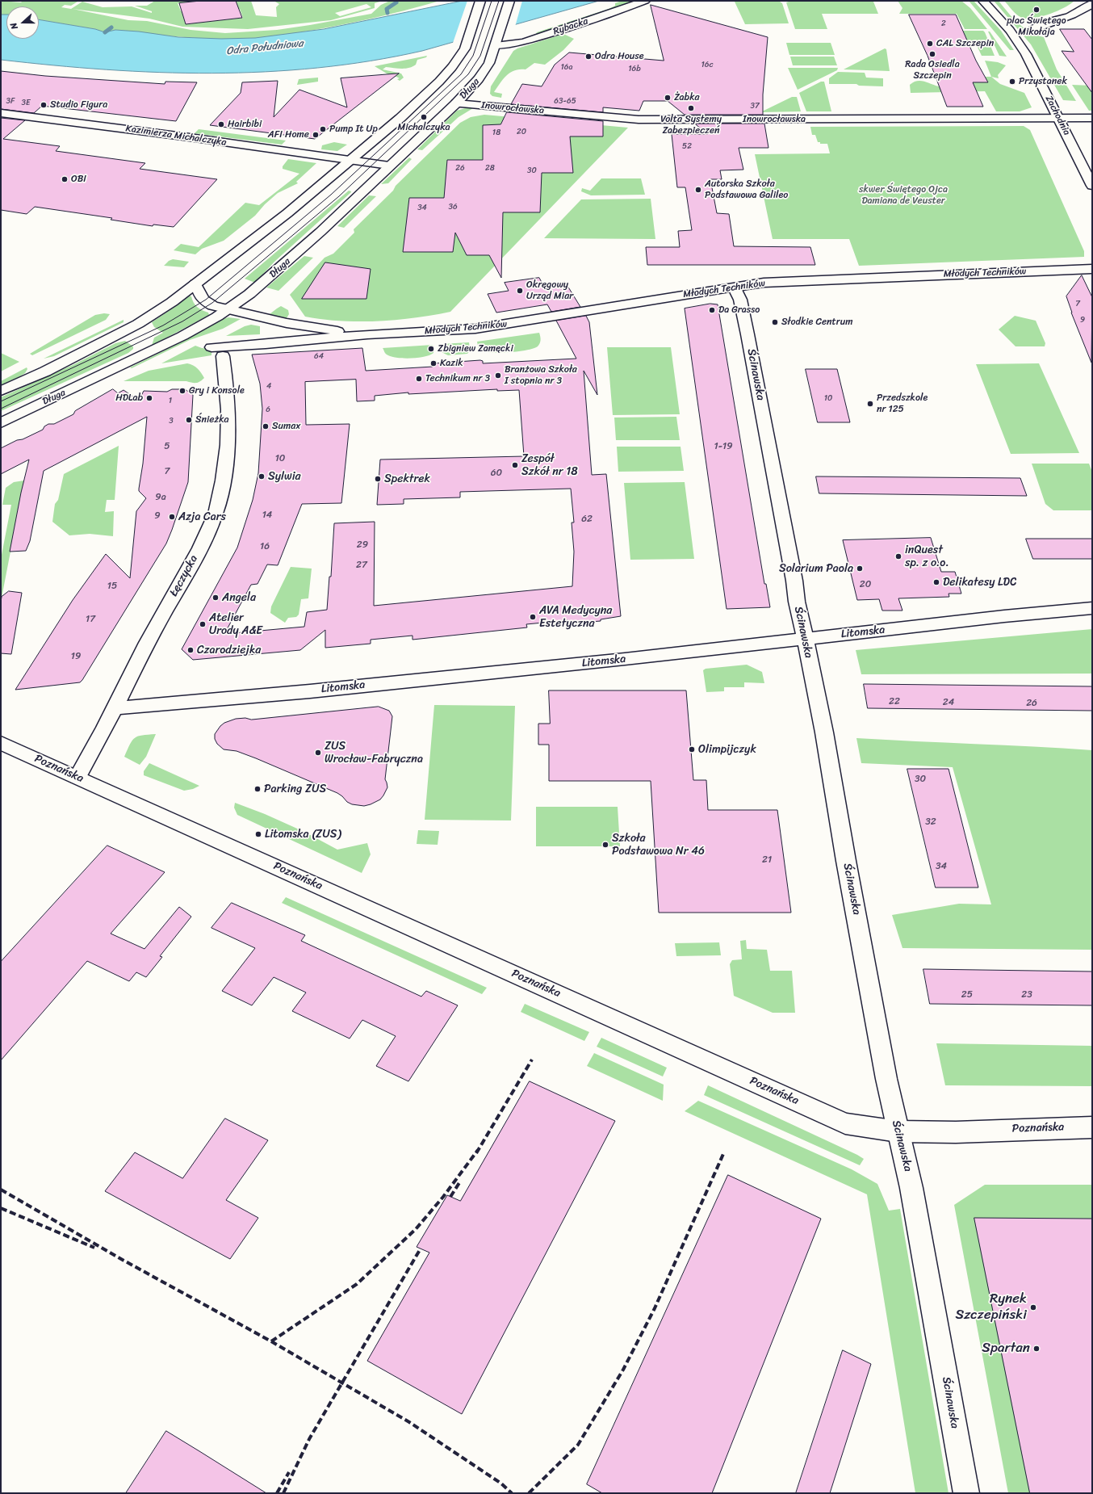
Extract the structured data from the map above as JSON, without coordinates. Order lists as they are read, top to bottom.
{
  "streets": {
    "street": [
      "Rybacka",
      "Długa",
      "Inowrocławska",
      "Zachodnia",
      "Kazimierza Michalczyka",
      "Młodych Techników",
      "Ścinawska",
      "Łęczycka",
      "Litomska",
      "Poznańska"
    ]
  },
  "crossings": [
    ["Rybacka", "Długa"],
    ["Długa", "Inowrocławska"],
    ["Długa", "Kazimierza Michalczyka"],
    ["Długa", "Młodych Techników"],
    ["Inowrocławska", "Zachodnia"],
    ["Młodych Techników", "Ścinawska"],
    ["Młodych Techników", "Łęczycka"],
    ["Ścinawska", "Litomska"],
    ["Ścinawska", "Poznańska"],
    ["Łęczycka", "Litomska"],
    ["Łęczycka", "Poznańska"]
  ],
  "water": ["Odra Południowa"],
  "parks": ["skwer Świętego Ojca Damiana de Veuster"],
  "places": [
    "plac Świętego Mikołaja",
    "CAL Szczepin",
    "Rada Osiedla Szczepin",
    "Odra House",
    "Przystanek",
    "Żabka",
    "Studio Figura",
    "Volta Systemy Zabezpieczeń",
    "Michalczyka",
    "Hairbibi",
    "Pump It Up",
    "AFI Home",
    "OBI",
    "Autorska Szkoła Podstawowa Galileo",
    "Okręgowy Urząd Miar",
    "Da Grasso",
    "Słodkie Centrum",
    "Zbigniew Zamęcki",
    "Kazik",
    "Branżowa Szkoła I stopnia nr 3",
    "Technikum nr 3",
    "Gry i Konsole",
    "HDLab",
    "Przedszkole nr 125",
    "Śnieżka",
    "Sumax",
    "Zespół Szkół nr 18",
    "Sylwia",
    "Spektrek",
    "Azja Cars",
    "inQuest sp. z o.o.",
    "Solarium Paola",
    "Delikatesy LDC",
    "Angela",
    "AVA Medycyna Estetyczna",
    "Atelier Urody A&E",
    "Czarodziejka",
    "Olimpijczyk",
    "ZUS Wrocław-Fabryczna",
    "Parking ZUS",
    "Litomska (ZUS)",
    "Szkoła Podstawowa Nr 46",
    "Rynek Szczepiński",
    "Spartan"
  ],
  "house_numbers": [
    "2",
    "16c",
    "16a",
    "16b",
    "3F",
    "63-65",
    "3E",
    "37",
    "20",
    "18",
    "52",
    "26",
    "28",
    "30",
    "36",
    "34",
    "7",
    "9",
    "64",
    "4",
    "10",
    "1",
    "6",
    "3",
    "5",
    "1-19",
    "10",
    "7",
    "60",
    "9a",
    "14",
    "9",
    "62",
    "29",
    "16",
    "27",
    "20",
    "15",
    "17",
    "19",
    "22",
    "24",
    "26",
    "30",
    "32",
    "21",
    "34",
    "25",
    "23"
  ],
  "north": "left"
}
